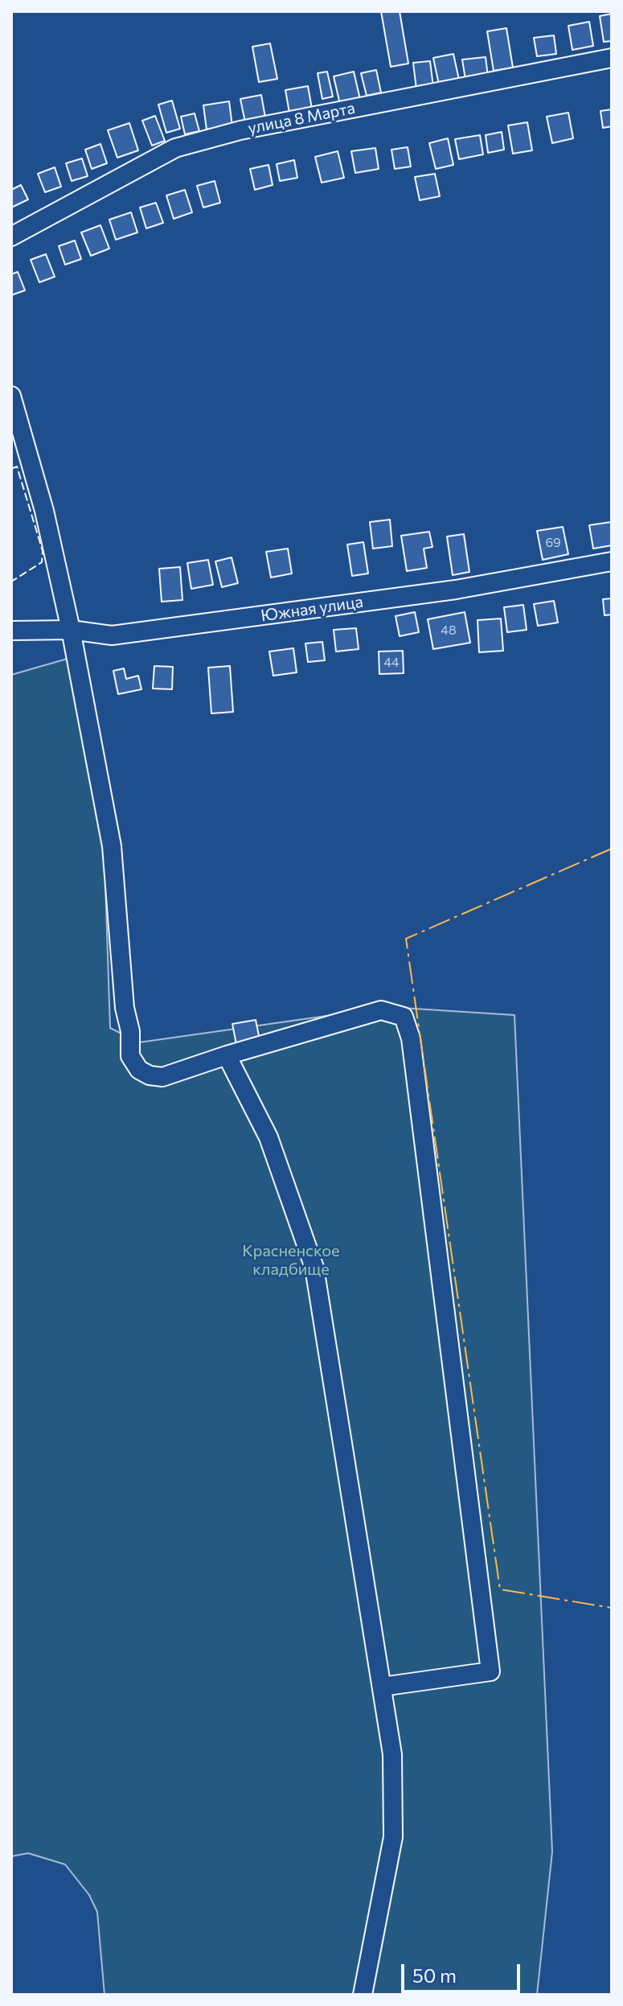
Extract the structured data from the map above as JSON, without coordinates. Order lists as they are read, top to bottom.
{
  "streets": {
    "street": ["улица 8 Марта", "Южная улица"]
  },
  "parks": ["Красненское кладбище"],
  "house_numbers": ["69", "48", "44"],
  "scale_bar": "50 m"
}
